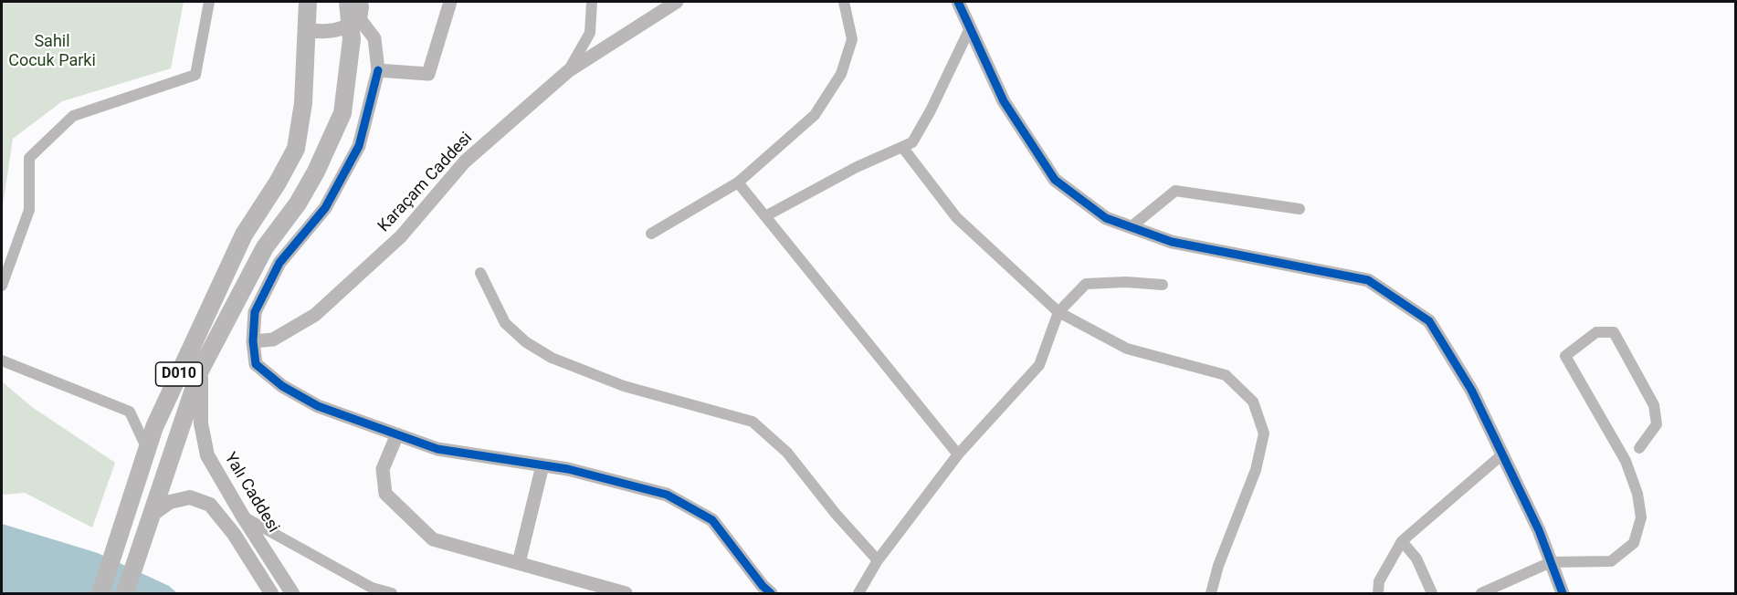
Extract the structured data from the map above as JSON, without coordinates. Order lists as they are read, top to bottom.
{
  "streets": {
    "highway": ["D010"],
    "main road": ["Yalı Caddesi"],
    "street": ["Karaçam Caddesi"]
  },
  "crossings": [
    ["D010", "Yalı Caddesi"]
  ],
  "parks": ["Sahil Cocuk Parki"]
}
